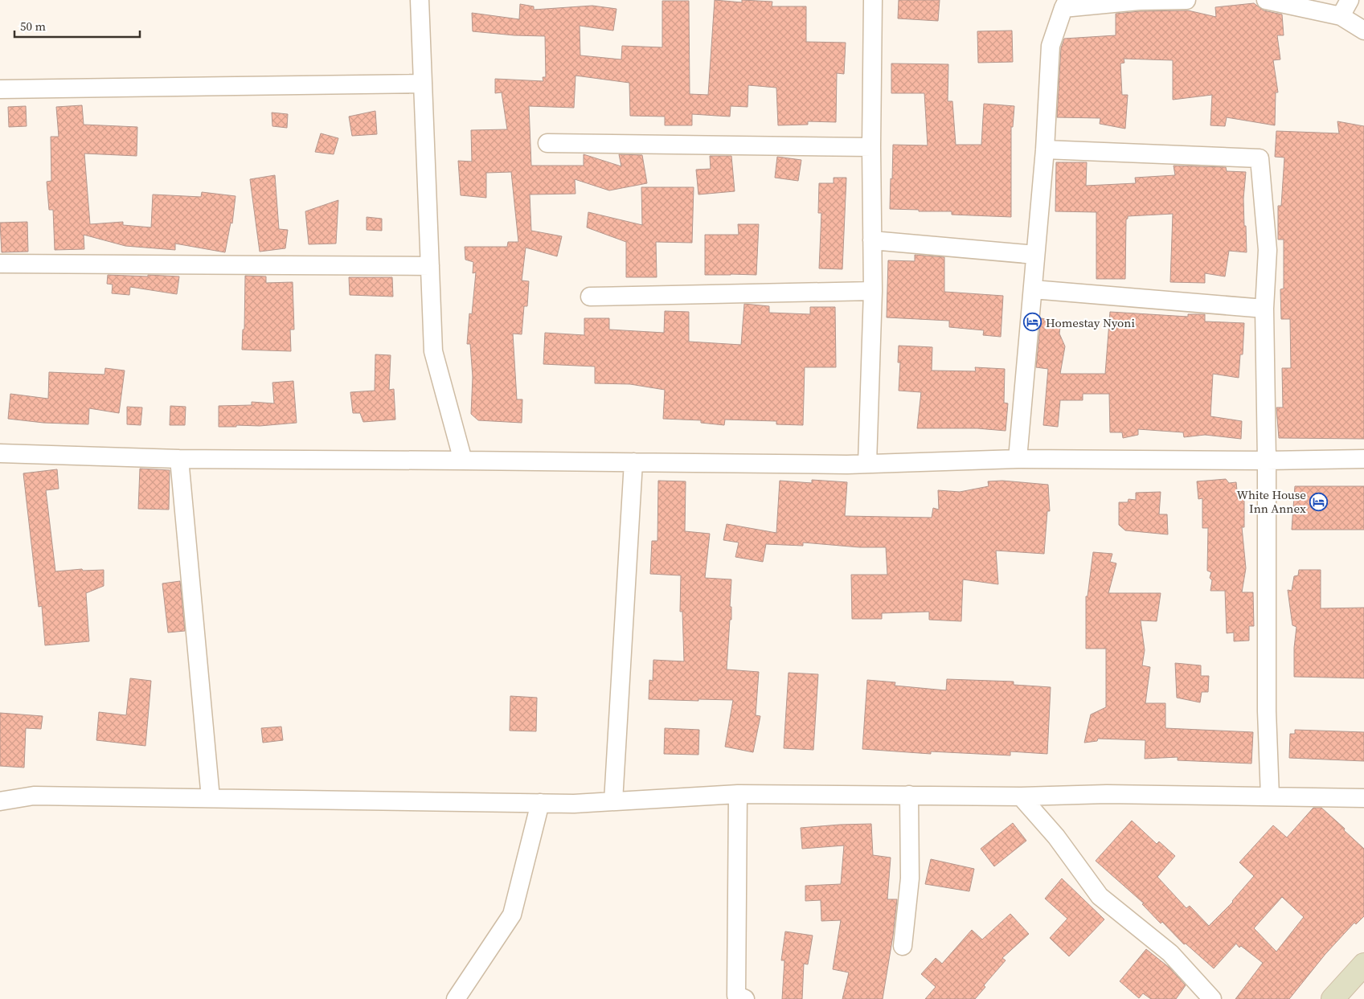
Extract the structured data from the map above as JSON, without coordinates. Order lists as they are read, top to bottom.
{
  "places": {
    "hotel": ["Homestay Nyoni", "White House Inn Annex"]
  },
  "scale_bar": "50 m"
}
